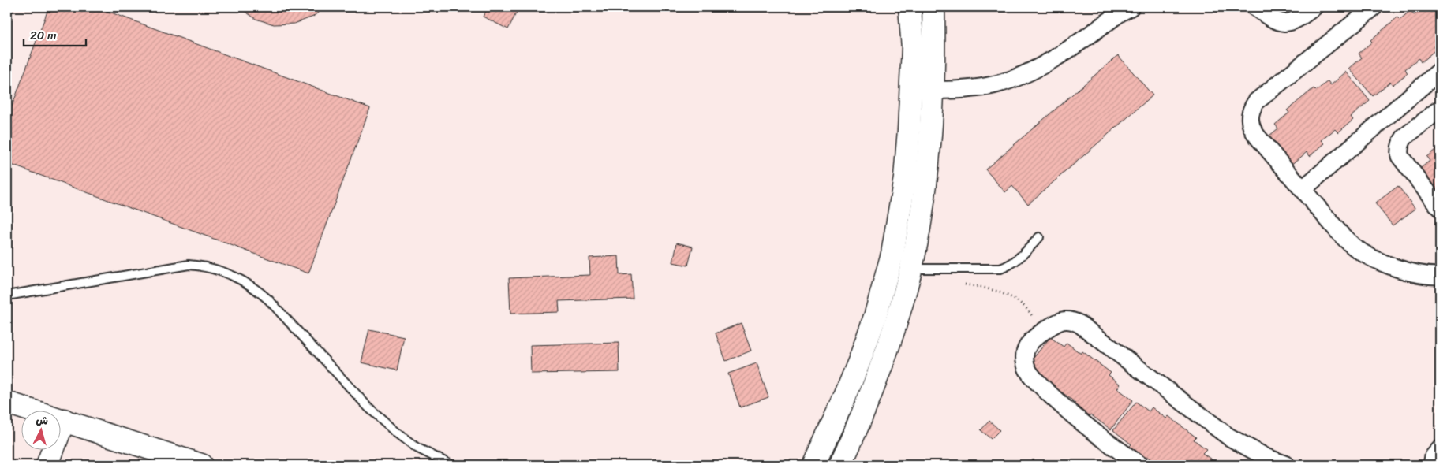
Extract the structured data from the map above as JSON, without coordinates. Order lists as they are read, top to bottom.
{
  "scale_bar": "20 m",
  "north": "top"
}
